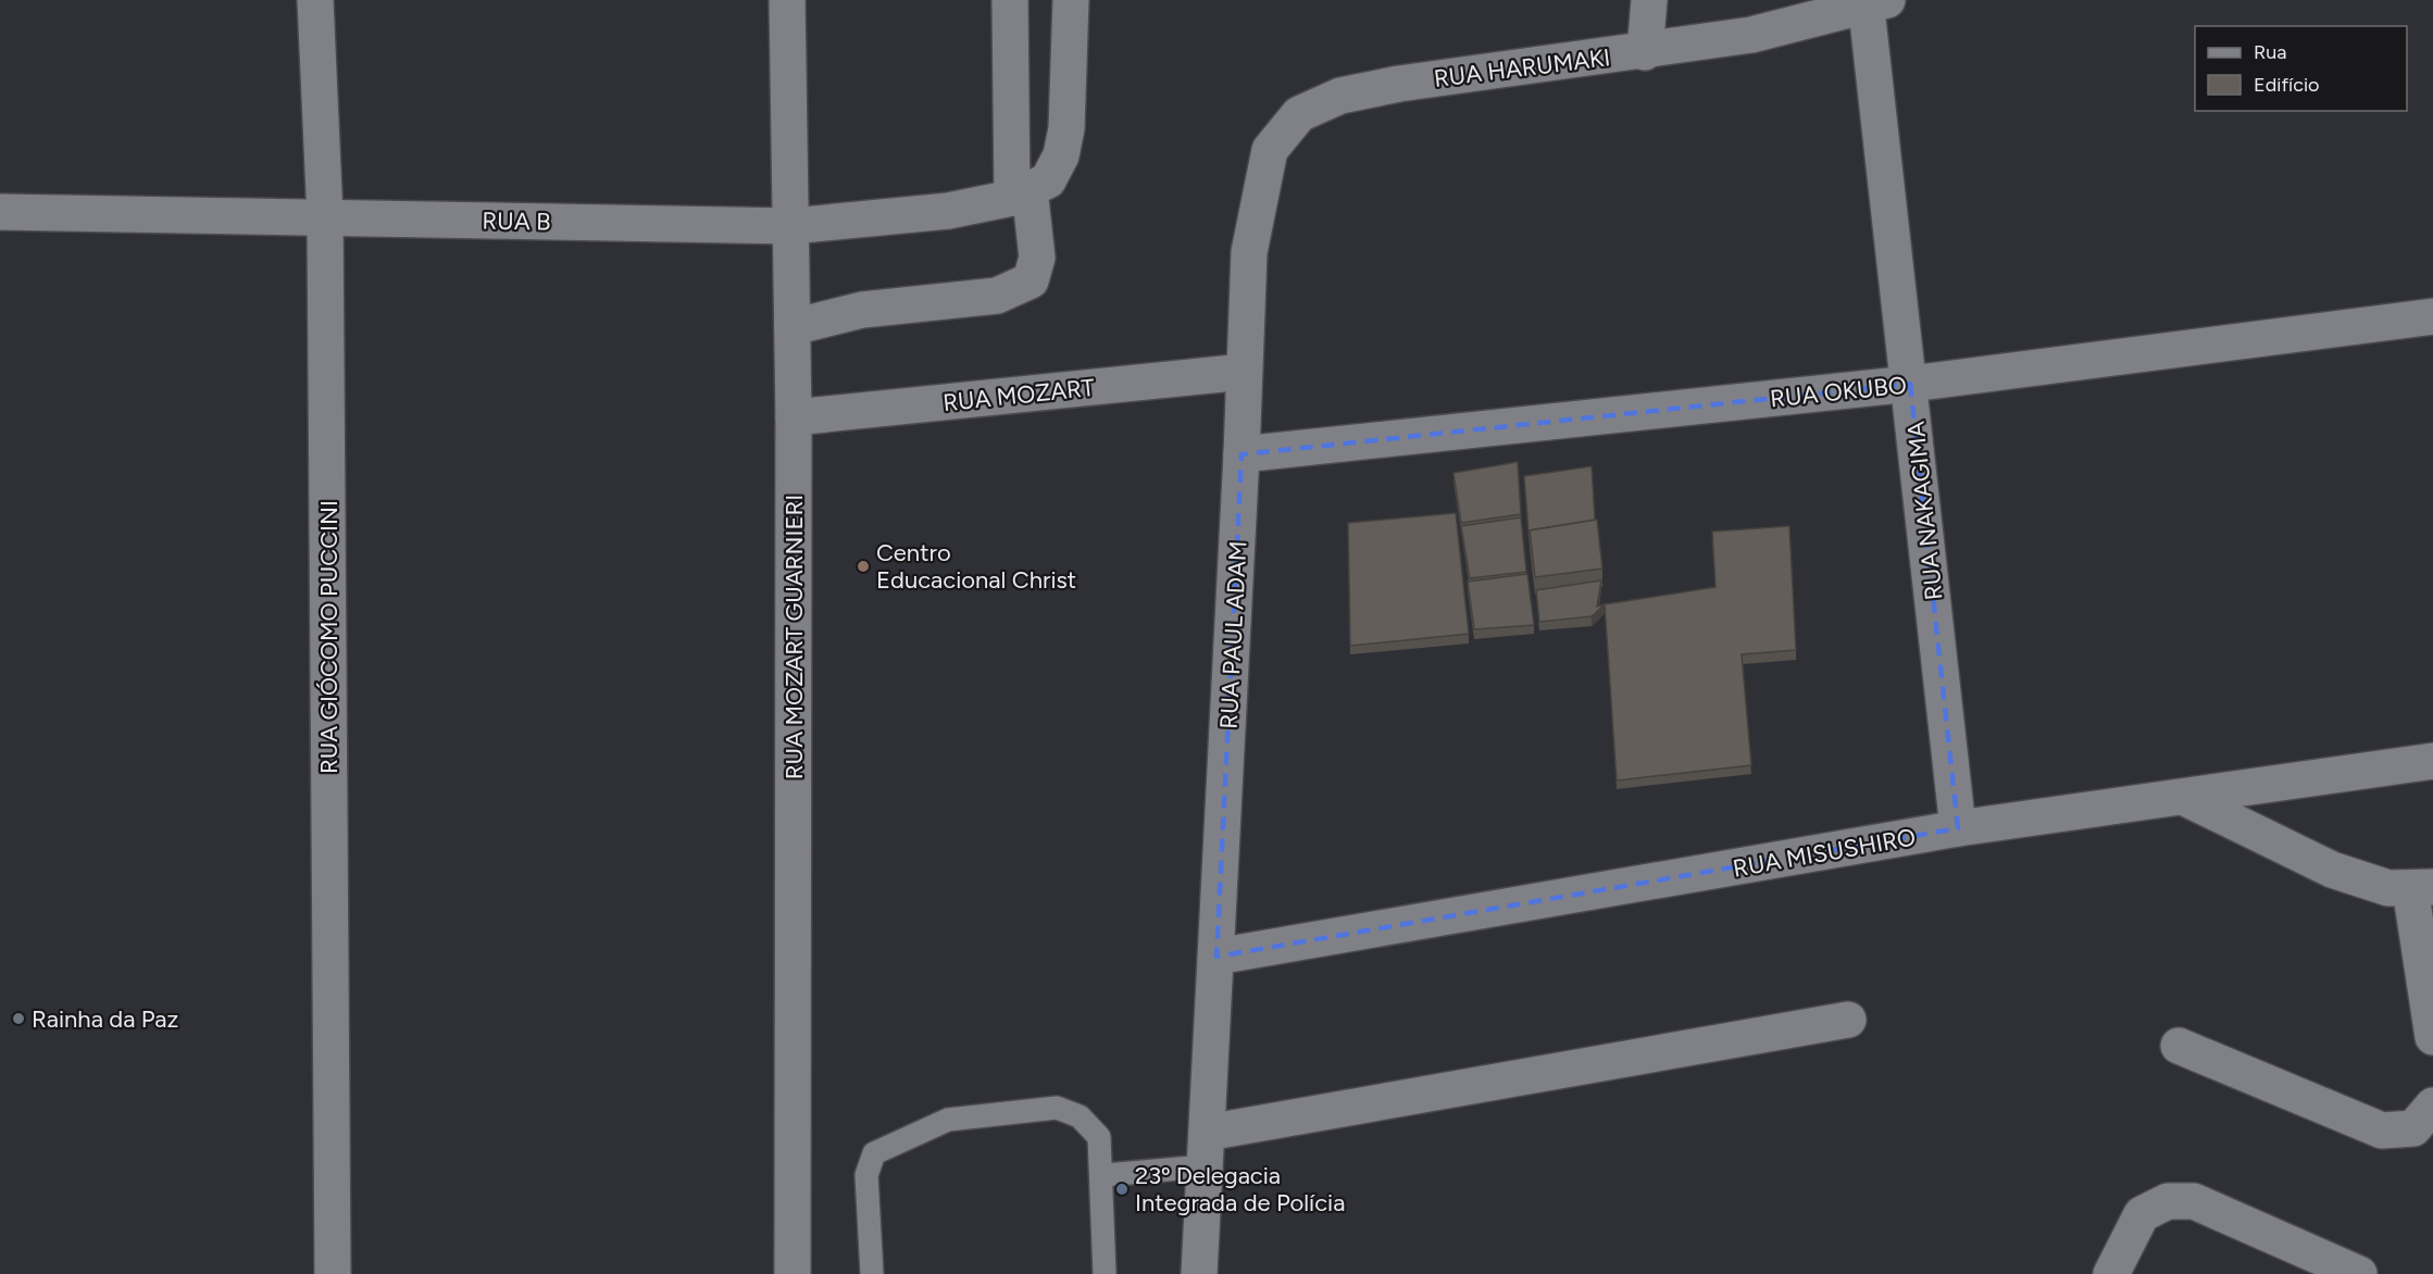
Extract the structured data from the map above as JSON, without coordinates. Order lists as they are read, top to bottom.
{
  "streets": {
    "street": [
      "RUA HARUMAKI",
      "RUA B",
      "RUA OKUBO",
      "RUA MOZART",
      "RUA NAKAGIMA",
      "RUA PAUL ADAM",
      "RUA GIÓCOMO PUCCINI",
      "RUA MOZART GUARNIERI",
      "RUA MISUSHIRO"
    ]
  },
  "crossings": [
    ["RUA HARUMAKI", "RUA NAKAGIMA"],
    ["RUA HARUMAKI", "RUA PAUL ADAM"],
    ["RUA B", "RUA GIÓCOMO PUCCINI"],
    ["RUA B", "RUA MOZART GUARNIERI"],
    ["RUA OKUBO", "RUA NAKAGIMA"],
    ["RUA OKUBO", "RUA PAUL ADAM"],
    ["RUA MOZART", "RUA PAUL ADAM"],
    ["RUA MOZART", "RUA MOZART GUARNIERI"],
    ["RUA NAKAGIMA", "RUA MISUSHIRO"],
    ["RUA PAUL ADAM", "RUA MISUSHIRO"]
  ],
  "places": ["Centro Educacional Christ", "Rainha da Paz", "23º Delegacia Integrada de Polícia"],
  "legend": ["Rua", "Edifício"]
}
